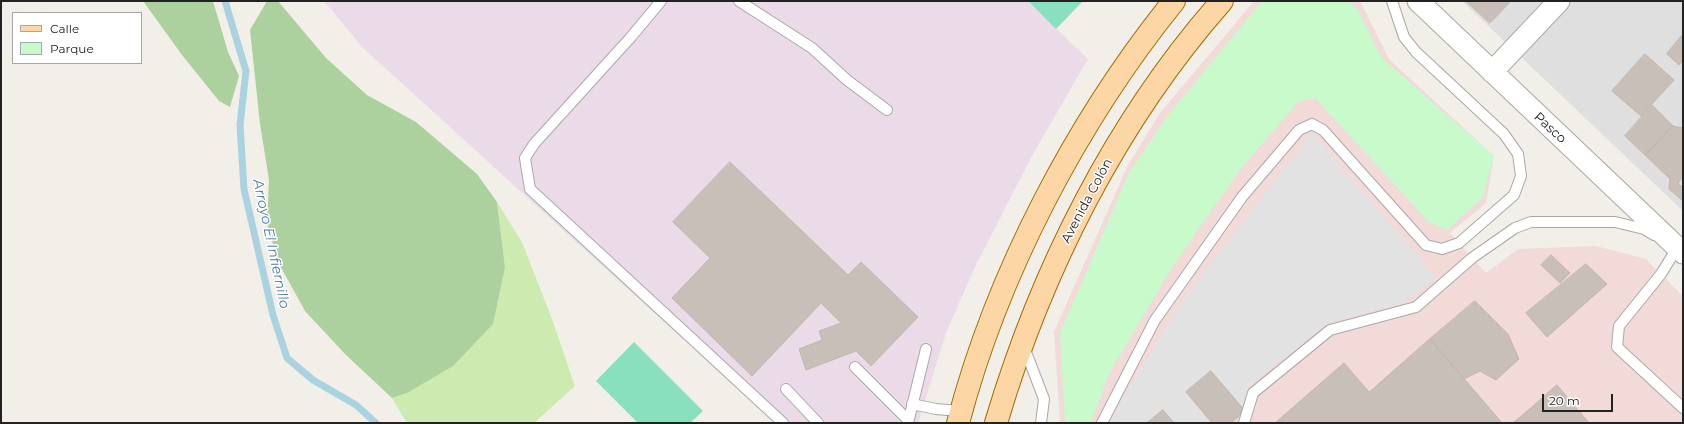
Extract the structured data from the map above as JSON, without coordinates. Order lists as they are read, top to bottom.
{
  "streets": {
    "main road": ["Avenida Colón"],
    "street": ["Pasco"]
  },
  "water": ["Arroyo El Infiernillo"],
  "legend": ["Calle", "Parque"],
  "scale_bar": "20 m"
}
